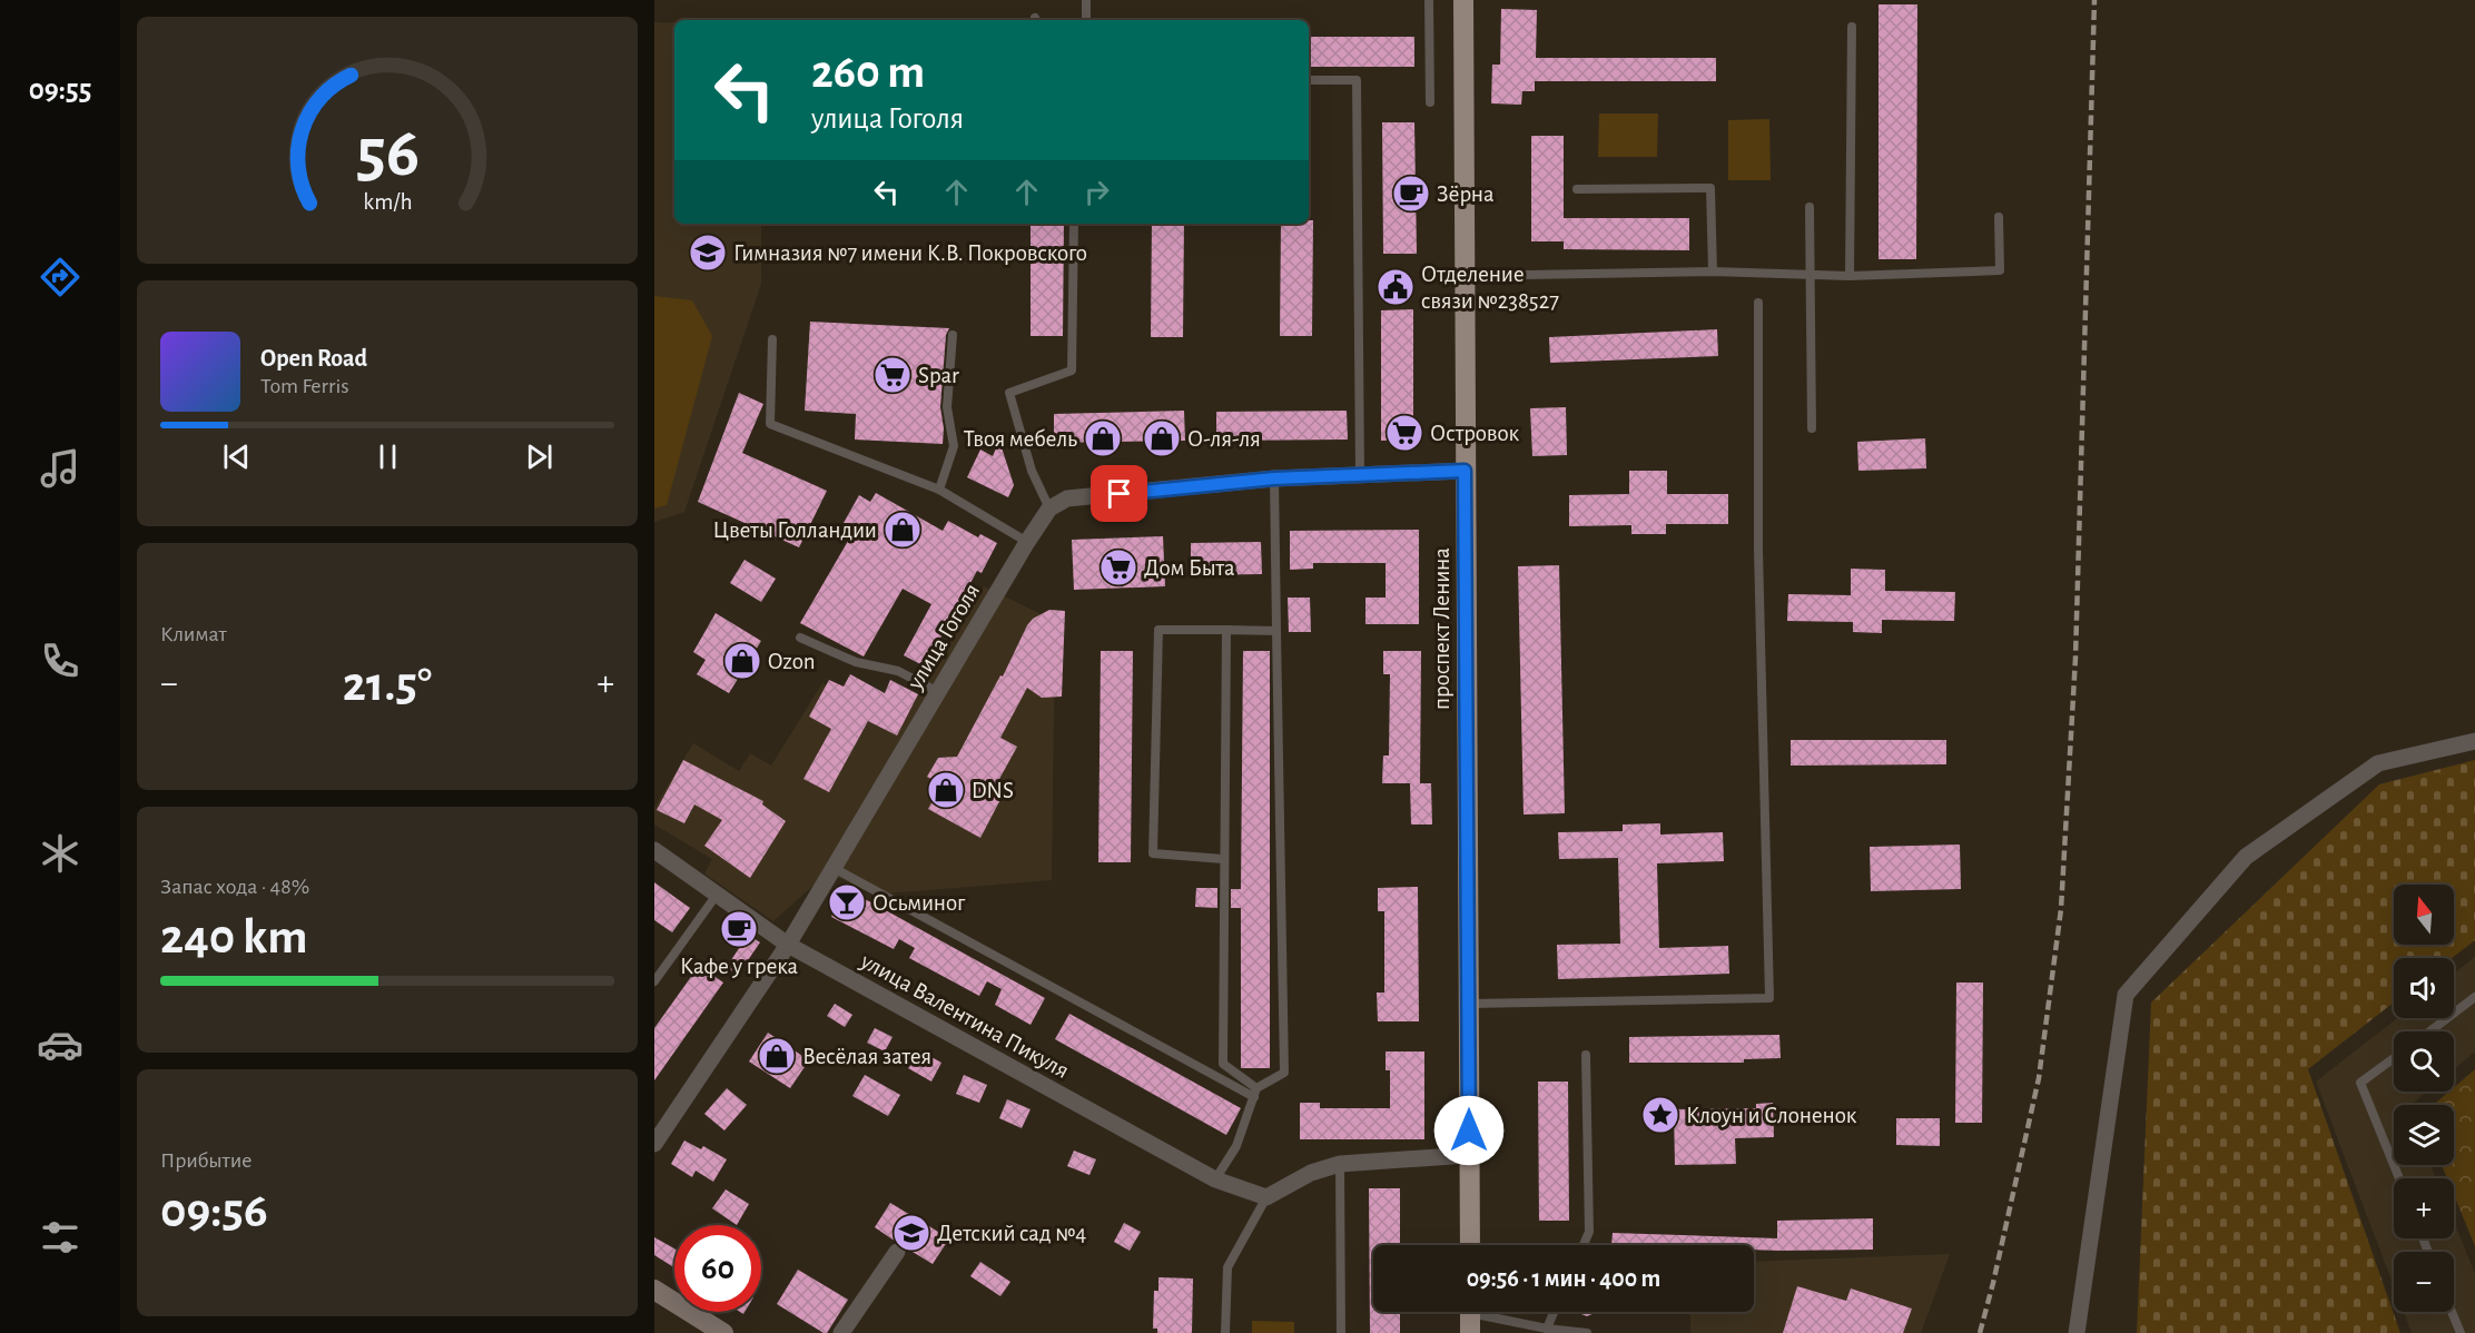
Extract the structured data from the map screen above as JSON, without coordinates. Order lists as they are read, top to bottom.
{
  "streets": {
    "main road": ["проспект Ленина"],
    "street": ["улица Гоголя", "улица Валентина Пикуля"]
  },
  "crossings": [
    ["улица Гоголя", "улица Валентина Пикуля"]
  ],
  "places": {
    "cafe": ["Зёрна", "Кафе у грека"],
    "school or university": ["Гимназия №7 имени К.В. Покровского", "Детский сад №4"],
    "public building": ["Отделение связи №238527"],
    "supermarket": ["Spar", "Островок", "Дом Быта"],
    "shop": [
      "Твоя мебель",
      "О-ля-ля",
      "Цветы Голландии",
      "Ozon",
      "DNS",
      "Весёлая затея"
    ],
    "bar": ["Осьминог"],
    "place": ["Клоун и Слоненок"]
  },
  "north": "top",
  "page": {
    "tabs": "09:55",
    "turn": ["260 m", "улица Гоголя"],
    "song": ["Open Road", "Tom Ferris"],
    "tile": [
      "Климат",
      ["Запас хода · 48%", "240 km"],
      ["Прибытие", "09:56"]
    ],
    "heat": ["−", "21.5°", "+"],
    "map_buttons": ["+", "−"],
    "limit": "60",
    "trip": "09:56 · 1 мин · 400 m",
    "gauge": ["56", "km/h"]
  }
}
